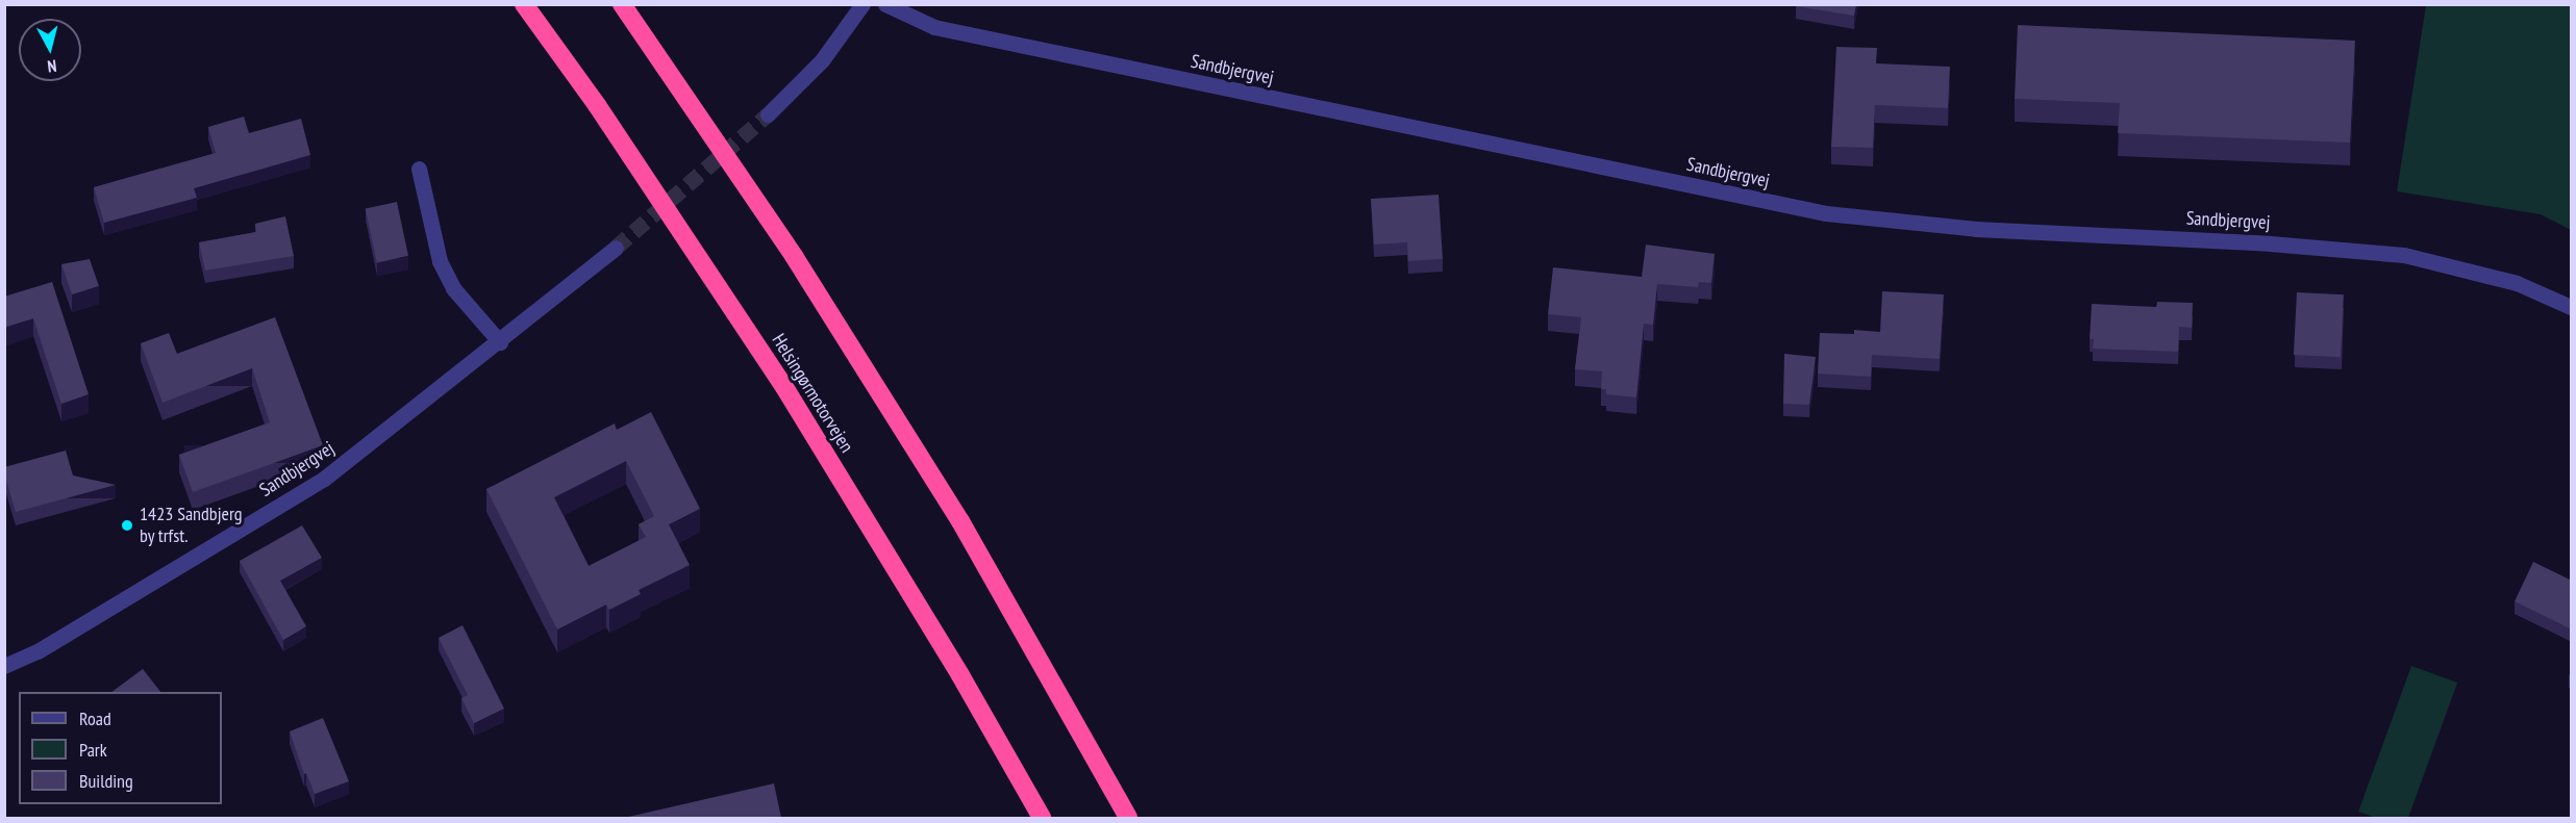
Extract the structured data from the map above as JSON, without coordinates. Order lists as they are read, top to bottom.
{
  "streets": {
    "highway": ["Helsingørmotorvejen"],
    "street": ["Sandbjergvej"]
  },
  "places": ["1423 Sandbjerg by trfst."],
  "legend": ["Road", "Park", "Building"],
  "north": "bottom"
}
